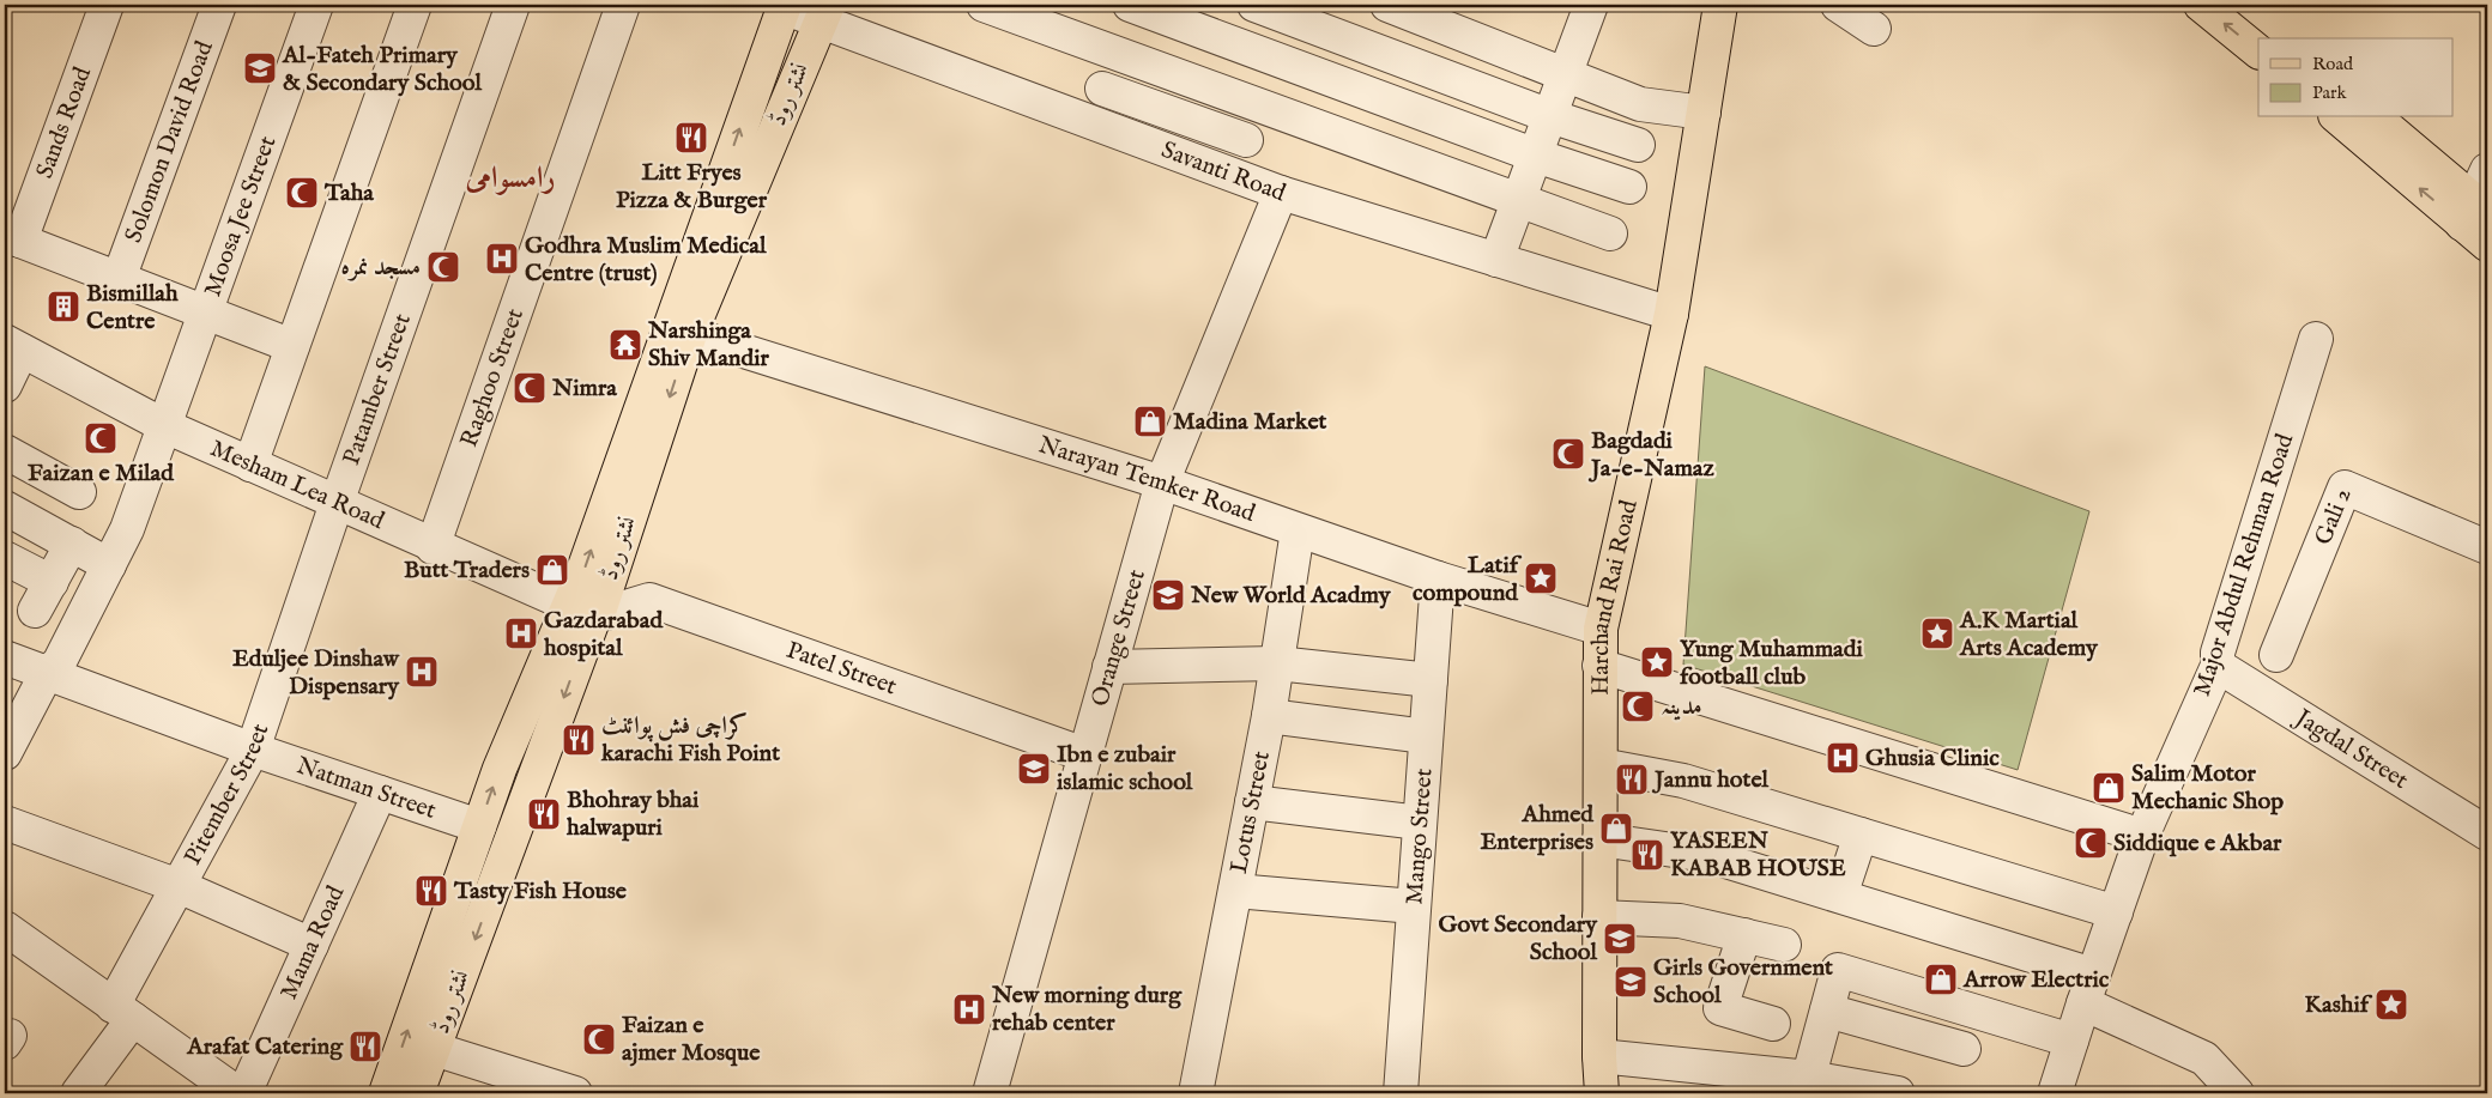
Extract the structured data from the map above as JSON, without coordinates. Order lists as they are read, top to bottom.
{
  "streets": {
    "main road": ["نشتر روڈ", "Harchand Rai Road"],
    "street": [
      "Sands Road",
      "Solomon David Road",
      "Savanti Road",
      "Moosa Jee Street",
      "Raghoo Street",
      "Patamber Street",
      "Narayan Temker Road",
      "Mesham Lea Road",
      "Gali 2",
      "Major Abdul Rehman Road",
      "Orange Street",
      "Patel Street",
      "Jagdal Street",
      "Natman Street",
      "Pitember Street",
      "Lotus Street",
      "Mango Street",
      "Mama Road"
    ]
  },
  "crossings": [
    ["نشتر روڈ", "Savanti Road"],
    ["نشتر روڈ", "Narayan Temker Road"],
    ["نشتر روڈ", "Mesham Lea Road"],
    ["نشتر روڈ", "Patel Street"],
    ["نشتر روڈ", "Natman Street"],
    ["Savanti Road", "Harchand Rai Road"],
    ["Savanti Road", "Orange Street"],
    ["Moosa Jee Street", "Mesham Lea Road"],
    ["Moosa Jee Street", "Natman Street"],
    ["Raghoo Street", "Mesham Lea Road"],
    ["Patamber Street", "Mesham Lea Road"],
    ["Patamber Street", "Pitember Street"],
    ["Narayan Temker Road", "Harchand Rai Road"],
    ["Narayan Temker Road", "Orange Street"],
    ["Narayan Temker Road", "Lotus Street"],
    ["Narayan Temker Road", "Mango Street"],
    ["Mesham Lea Road", "Patel Street"],
    ["Mesham Lea Road", "Pitember Street"],
    ["Major Abdul Rehman Road", "Jagdal Street"],
    ["Orange Street", "Patel Street"],
    ["Natman Street", "Pitember Street"],
    ["Natman Street", "Mama Road"]
  ],
  "districts": ["رامسوامی"],
  "places": {
    "school or university": [
      "Al-Fateh Primary & Secondary School",
      "New World Acadmy",
      "Ibn e zubair islamic school",
      "Govt Secondary School",
      "Girls Government School"
    ],
    "restaurant": [
      "Litt Fryes Pizza & Burger",
      "کراچی فش پوائنٹ karachi Fish Point",
      "Jannu hotel",
      "Bhohray bhai halwapuri",
      "YASEEN KABAB HOUSE",
      "Tasty Fish House",
      "Arafat Catering"
    ],
    "mosque": [
      "Taha",
      "مسجد نمرہ",
      "Nimra",
      "Faizan e Milad",
      "Bagdadi Ja-e-Namaz",
      "مدینہ",
      "Siddique e Akbar",
      "Faizan e ajmer Mosque"
    ],
    "hospital": [
      "Godhra Muslim Medical Centre (trust)",
      "Gazdarabad hospital",
      "Eduljee Dinshaw Dispensary",
      "Ghusia Clinic",
      "New morning durg rehab center"
    ],
    "building": ["Bismillah Centre"],
    "temple": ["Narshinga Shiv Mandir"],
    "shop": [
      "Madina Market",
      "Butt Traders",
      "Salim Motor Mechanic Shop",
      "Ahmed Enterprises",
      "Arrow Electric"
    ],
    "place": [
      "Latif compound",
      "A.K Martial Arts Academy",
      "Yung Muhammadi football club",
      "Kashif"
    ]
  },
  "legend": ["Road", "Park"]
}
